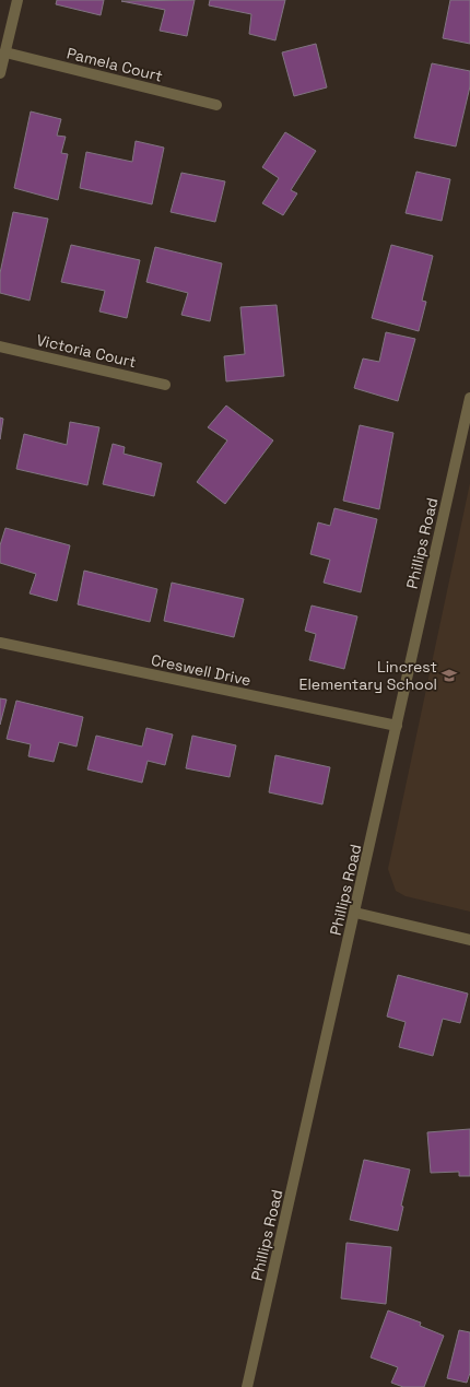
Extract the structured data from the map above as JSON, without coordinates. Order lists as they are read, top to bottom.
{
  "streets": {
    "street": [
      "Pamela Court",
      "Victoria Court",
      "Phillips Road",
      "Creswell Drive"
    ]
  },
  "crossings": [
    ["Phillips Road", "Creswell Drive"]
  ],
  "places": {
    "school or university": ["Lincrest Elementary School"]
  }
}
